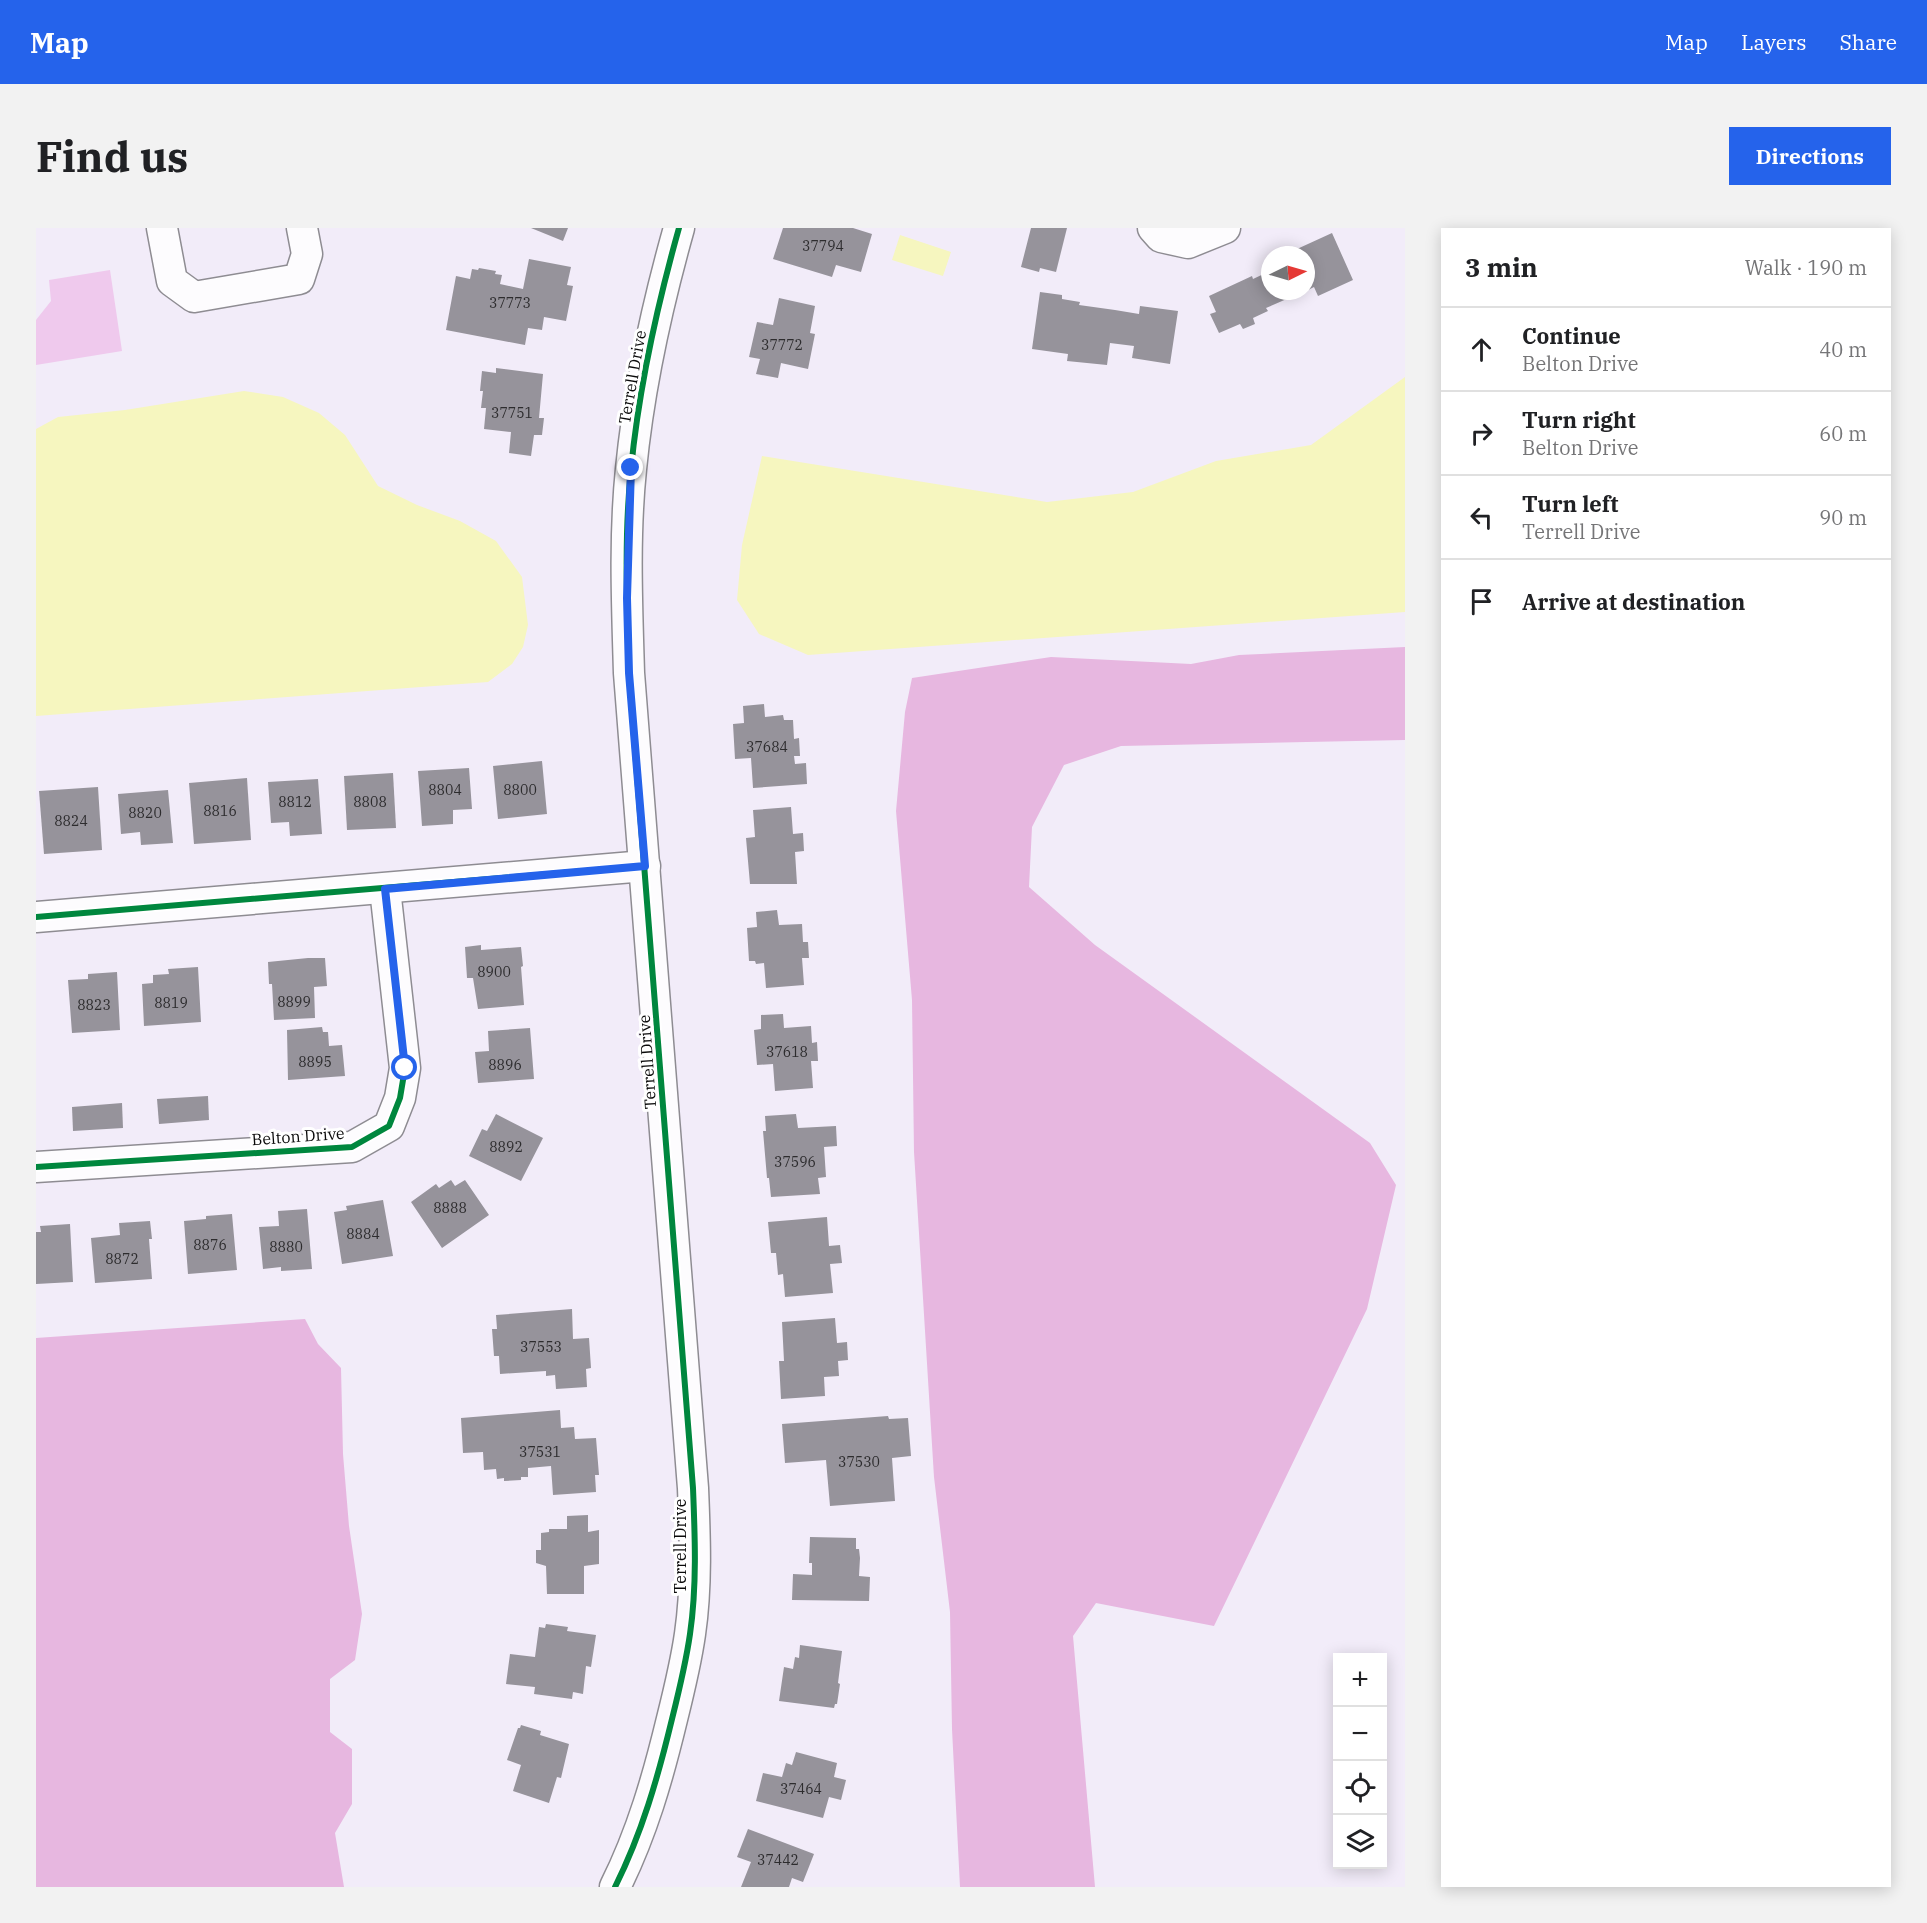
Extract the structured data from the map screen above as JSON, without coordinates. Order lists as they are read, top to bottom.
{
  "streets": {
    "street": ["Terrell Drive", "Belton Drive"]
  },
  "house_numbers": [
    "37794",
    "37773",
    "37772",
    "37751",
    "37684",
    "8804",
    "8800",
    "8812",
    "8808",
    "8816",
    "8820",
    "8824",
    "8900",
    "8899",
    "8819",
    "8823",
    "37618",
    "8895",
    "8896",
    "8892",
    "37596",
    "8888",
    "8884",
    "8876",
    "8880",
    "8872",
    "37553",
    "37531",
    "37530",
    "37464",
    "37442"
  ],
  "north": "right",
  "page": {
    "header": "Map",
    "nav": ["Map", "Layers", "Share"],
    "buttons": "Directions",
    "title": "Find us",
    "heading": ["3 min", "Walk · 190 m"],
    "list": [
      ["Continue", "Belton Drive", "40 m"],
      ["Turn right", "Belton Drive", "60 m"],
      ["Turn left", "Terrell Drive", "90 m"],
      "Arrive at destination"
    ],
    "map_buttons": ["+", "−"]
  }
}
